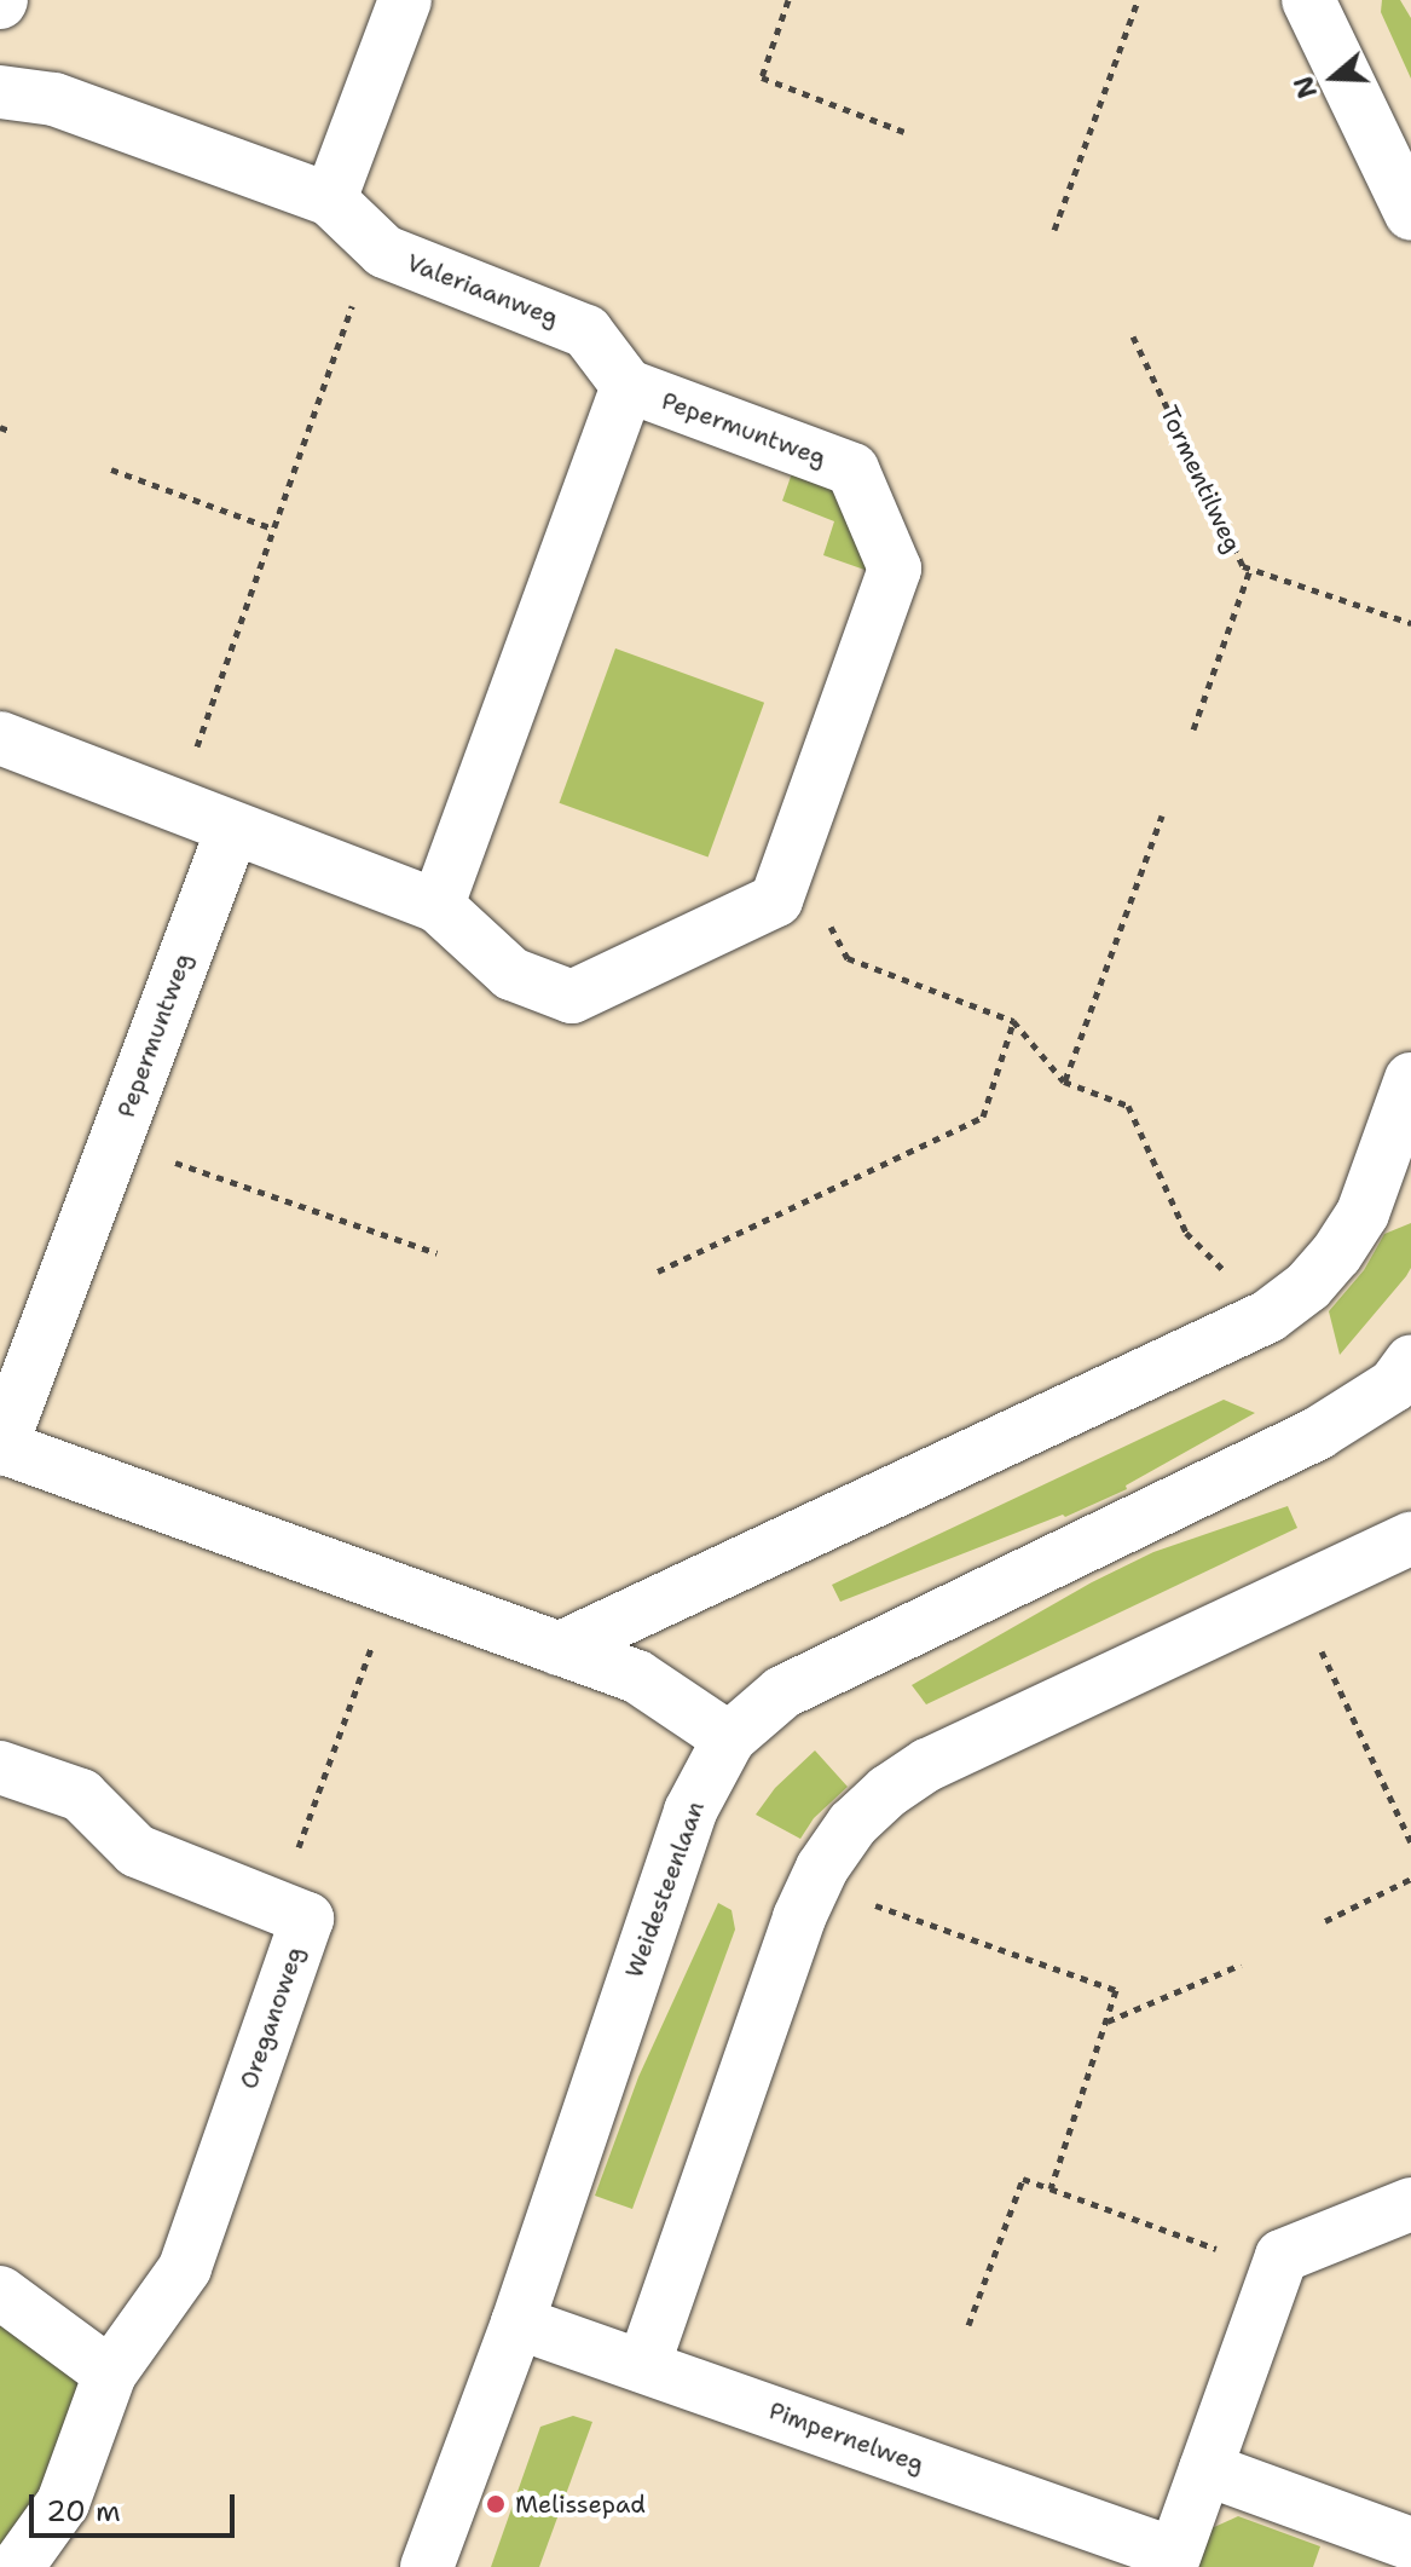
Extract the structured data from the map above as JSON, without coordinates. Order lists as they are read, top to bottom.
{
  "streets": {
    "street": [
      "Valeriaanweg",
      "Pepermuntweg",
      "Weidesteenlaan",
      "Oreganoweg",
      "Pimpernelweg"
    ],
    "path": ["Tormentilweg"]
  },
  "crossings": [
    ["Valeriaanweg", "Pepermuntweg"],
    ["Pepermuntweg", "Weidesteenlaan"],
    ["Weidesteenlaan", "Pimpernelweg"]
  ],
  "places": ["Melissepad"],
  "scale_bar": "20 m",
  "north": "left"
}
